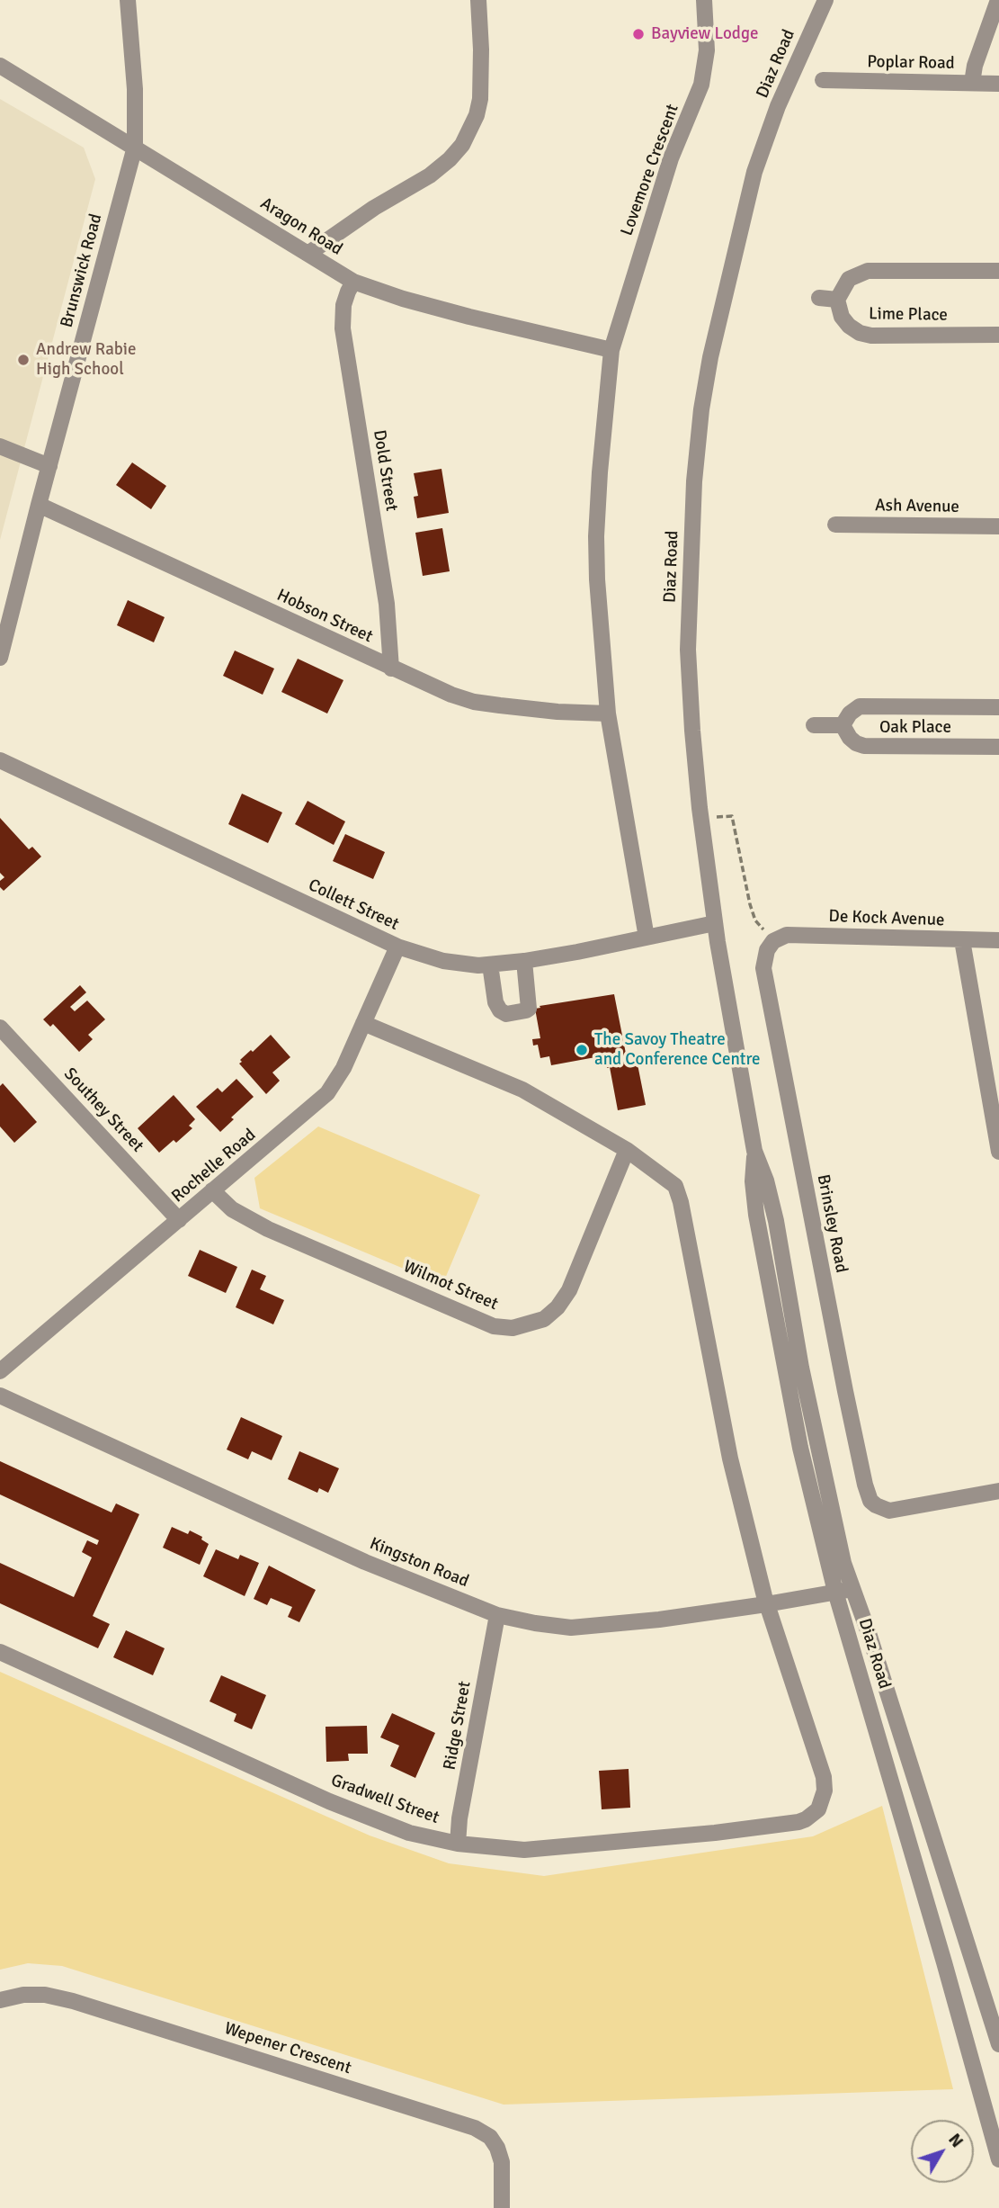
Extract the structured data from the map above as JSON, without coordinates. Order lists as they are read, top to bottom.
{
  "streets": {
    "street": [
      "Poplar Road",
      "Diaz Road",
      "Lovemore Crescent",
      "Aragon Road",
      "Brunswick Road",
      "Lime Place",
      "Dold Street",
      "Ash Avenue",
      "Hobson Street",
      "Oak Place",
      "Collett Street",
      "De Kock Avenue",
      "Southey Street",
      "Rochelle Road",
      "Brinsley Road",
      "Wilmot Street",
      "Kingston Road",
      "Ridge Street",
      "Gradwell Street",
      "Wepener Crescent"
    ]
  },
  "crossings": [
    ["Diaz Road", "Collett Street"],
    ["Diaz Road", "Kingston Road"],
    ["Lovemore Crescent", "Aragon Road"],
    ["Aragon Road", "Brunswick Road"],
    ["Aragon Road", "Dold Street"],
    ["Brunswick Road", "Hobson Street"],
    ["Dold Street", "Hobson Street"],
    ["Collett Street", "Rochelle Road"],
    ["De Kock Avenue", "Brinsley Road"],
    ["Southey Street", "Rochelle Road"],
    ["Rochelle Road", "Wilmot Street"],
    ["Kingston Road", "Ridge Street"],
    ["Kingston Road", "Gradwell Street"],
    ["Ridge Street", "Gradwell Street"]
  ],
  "places": ["Bayview Lodge", "Andrew Rabie High School", "The Savoy Theatre and Conference Centre"],
  "north": "top right"
}
